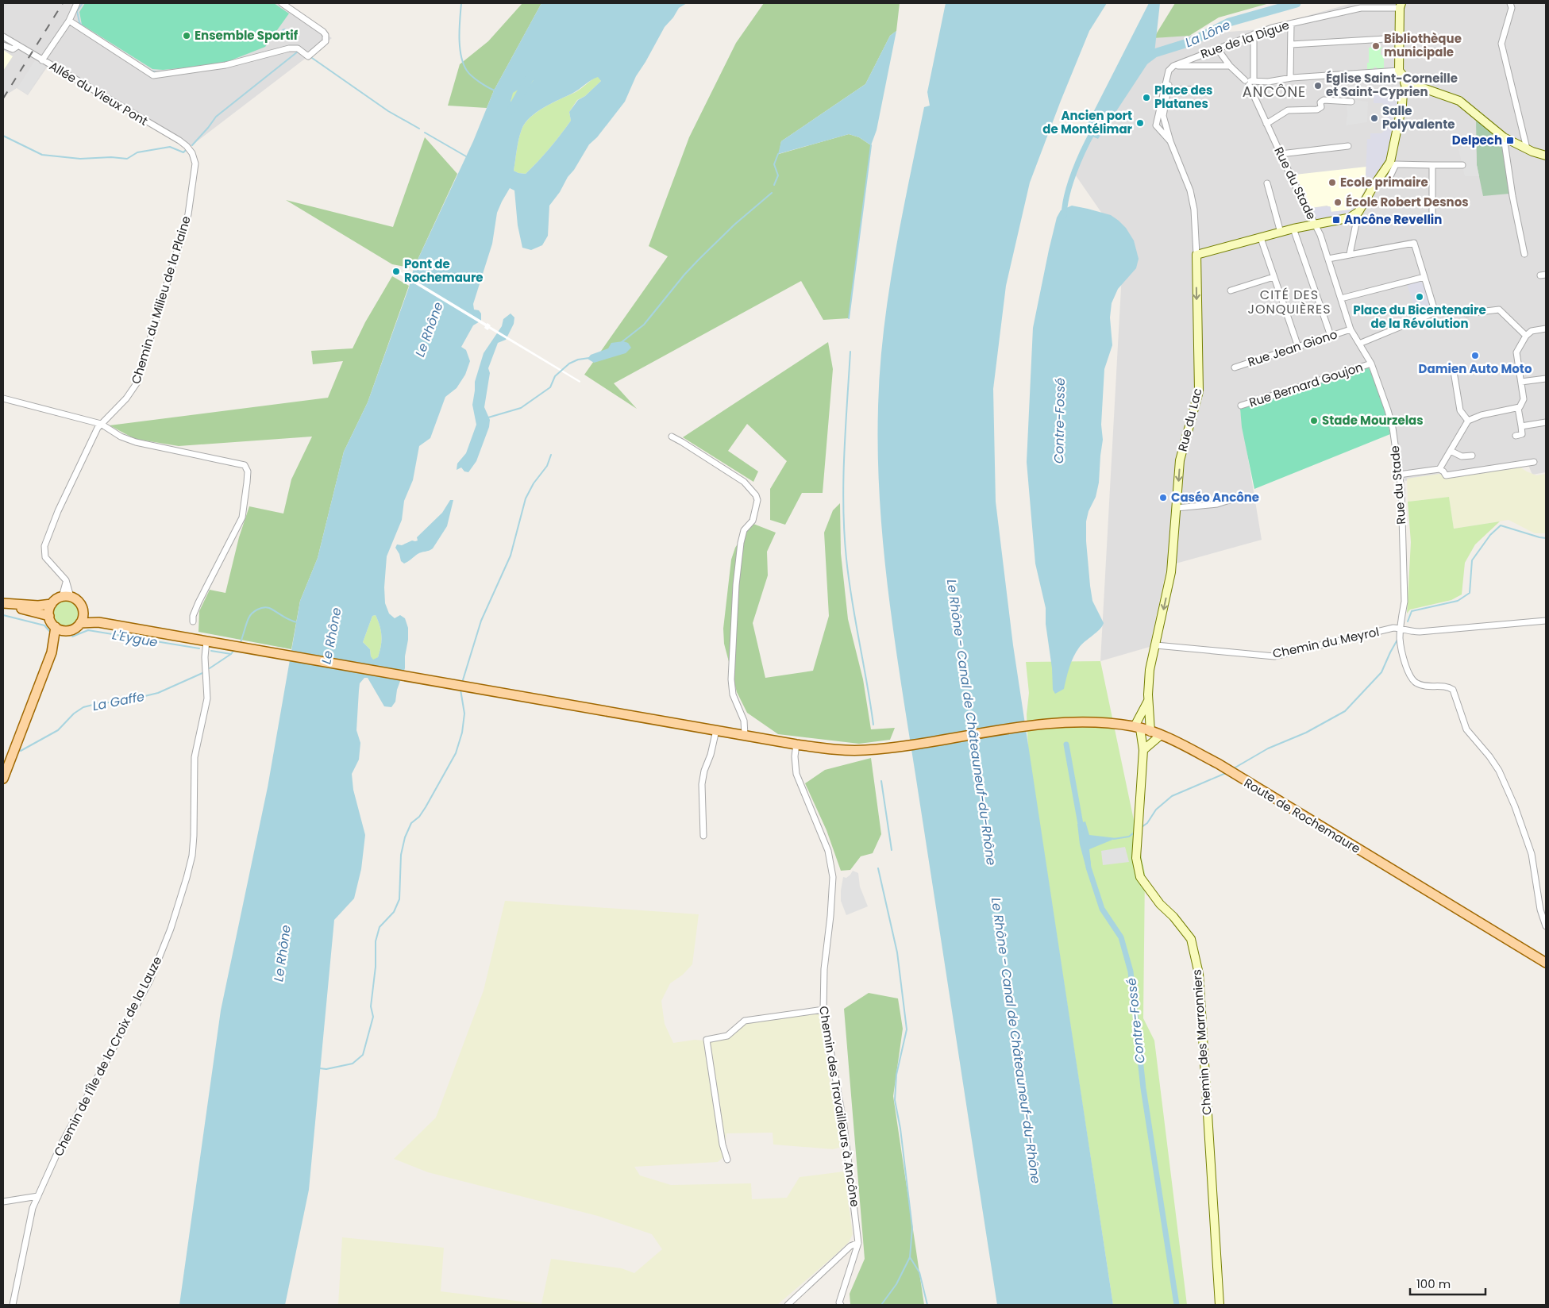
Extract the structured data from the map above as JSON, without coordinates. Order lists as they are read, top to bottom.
{
  "streets": {
    "main road": ["Route de Rochemaure"],
    "street": [
      "Rue de la Digue",
      "Allée du Vieux Pont",
      "Rue du Stade",
      "Chemin du Milieu de la Plaine",
      "Rue Jean Giono",
      "Rue Bernard Goujon",
      "Rue du Lac",
      "Chemin du Meyrol",
      "Chemin des Marronniers",
      "Chemin de l'Île de la Croix de la Lauze",
      "Chemin des Travailleurs à Ancône"
    ]
  },
  "crossings": [
    ["Rue de la Digue", "Rue du Stade"],
    ["Allée du Vieux Pont", "Chemin du Milieu de la Plaine"],
    ["Rue du Stade", "Rue Jean Giono"],
    ["Rue du Stade", "Rue Bernard Goujon"],
    ["Rue du Stade", "Chemin du Meyrol"],
    ["Chemin du Milieu de la Plaine", "Route de Rochemaure"],
    ["Rue du Lac", "Chemin du Meyrol"],
    ["Rue du Lac", "Route de Rochemaure"],
    ["Route de Rochemaure", "Chemin des Marronniers"],
    ["Route de Rochemaure", "Chemin de l'Île de la Croix de la Lauze"],
    ["Route de Rochemaure", "Chemin des Travailleurs à Ancône"]
  ],
  "one_way": ["Rue du Lac"],
  "districts": ["ANCÔNE", "CITÉ DES JONQUIÈRES"],
  "water": [
    "La Lône",
    "Le Rhône",
    "Contre-Fossé",
    "L'Eygue",
    "La Gaffe",
    "Le Rhône - Canal de Châteauneuf-du-Rhône"
  ],
  "places": {
    "other": [
      "Ensemble Sportif",
      "Bibliothèque municipale",
      "Église Saint-Corneille et Saint-Cyprien",
      "Place des Platanes",
      "Salle Polyvalente",
      "Ancien port de Montélimar",
      "Ecole primaire",
      "École Robert Desnos",
      "Pont de Rochemaure",
      "Place du Bicentenaire de la Révolution",
      "Damien Auto Moto",
      "Stade Mourzelas",
      "Caséo Ancône"
    ],
    "transit": ["Delpech", "Ancône Revellin"]
  },
  "scale_bar": "100 m"
}
